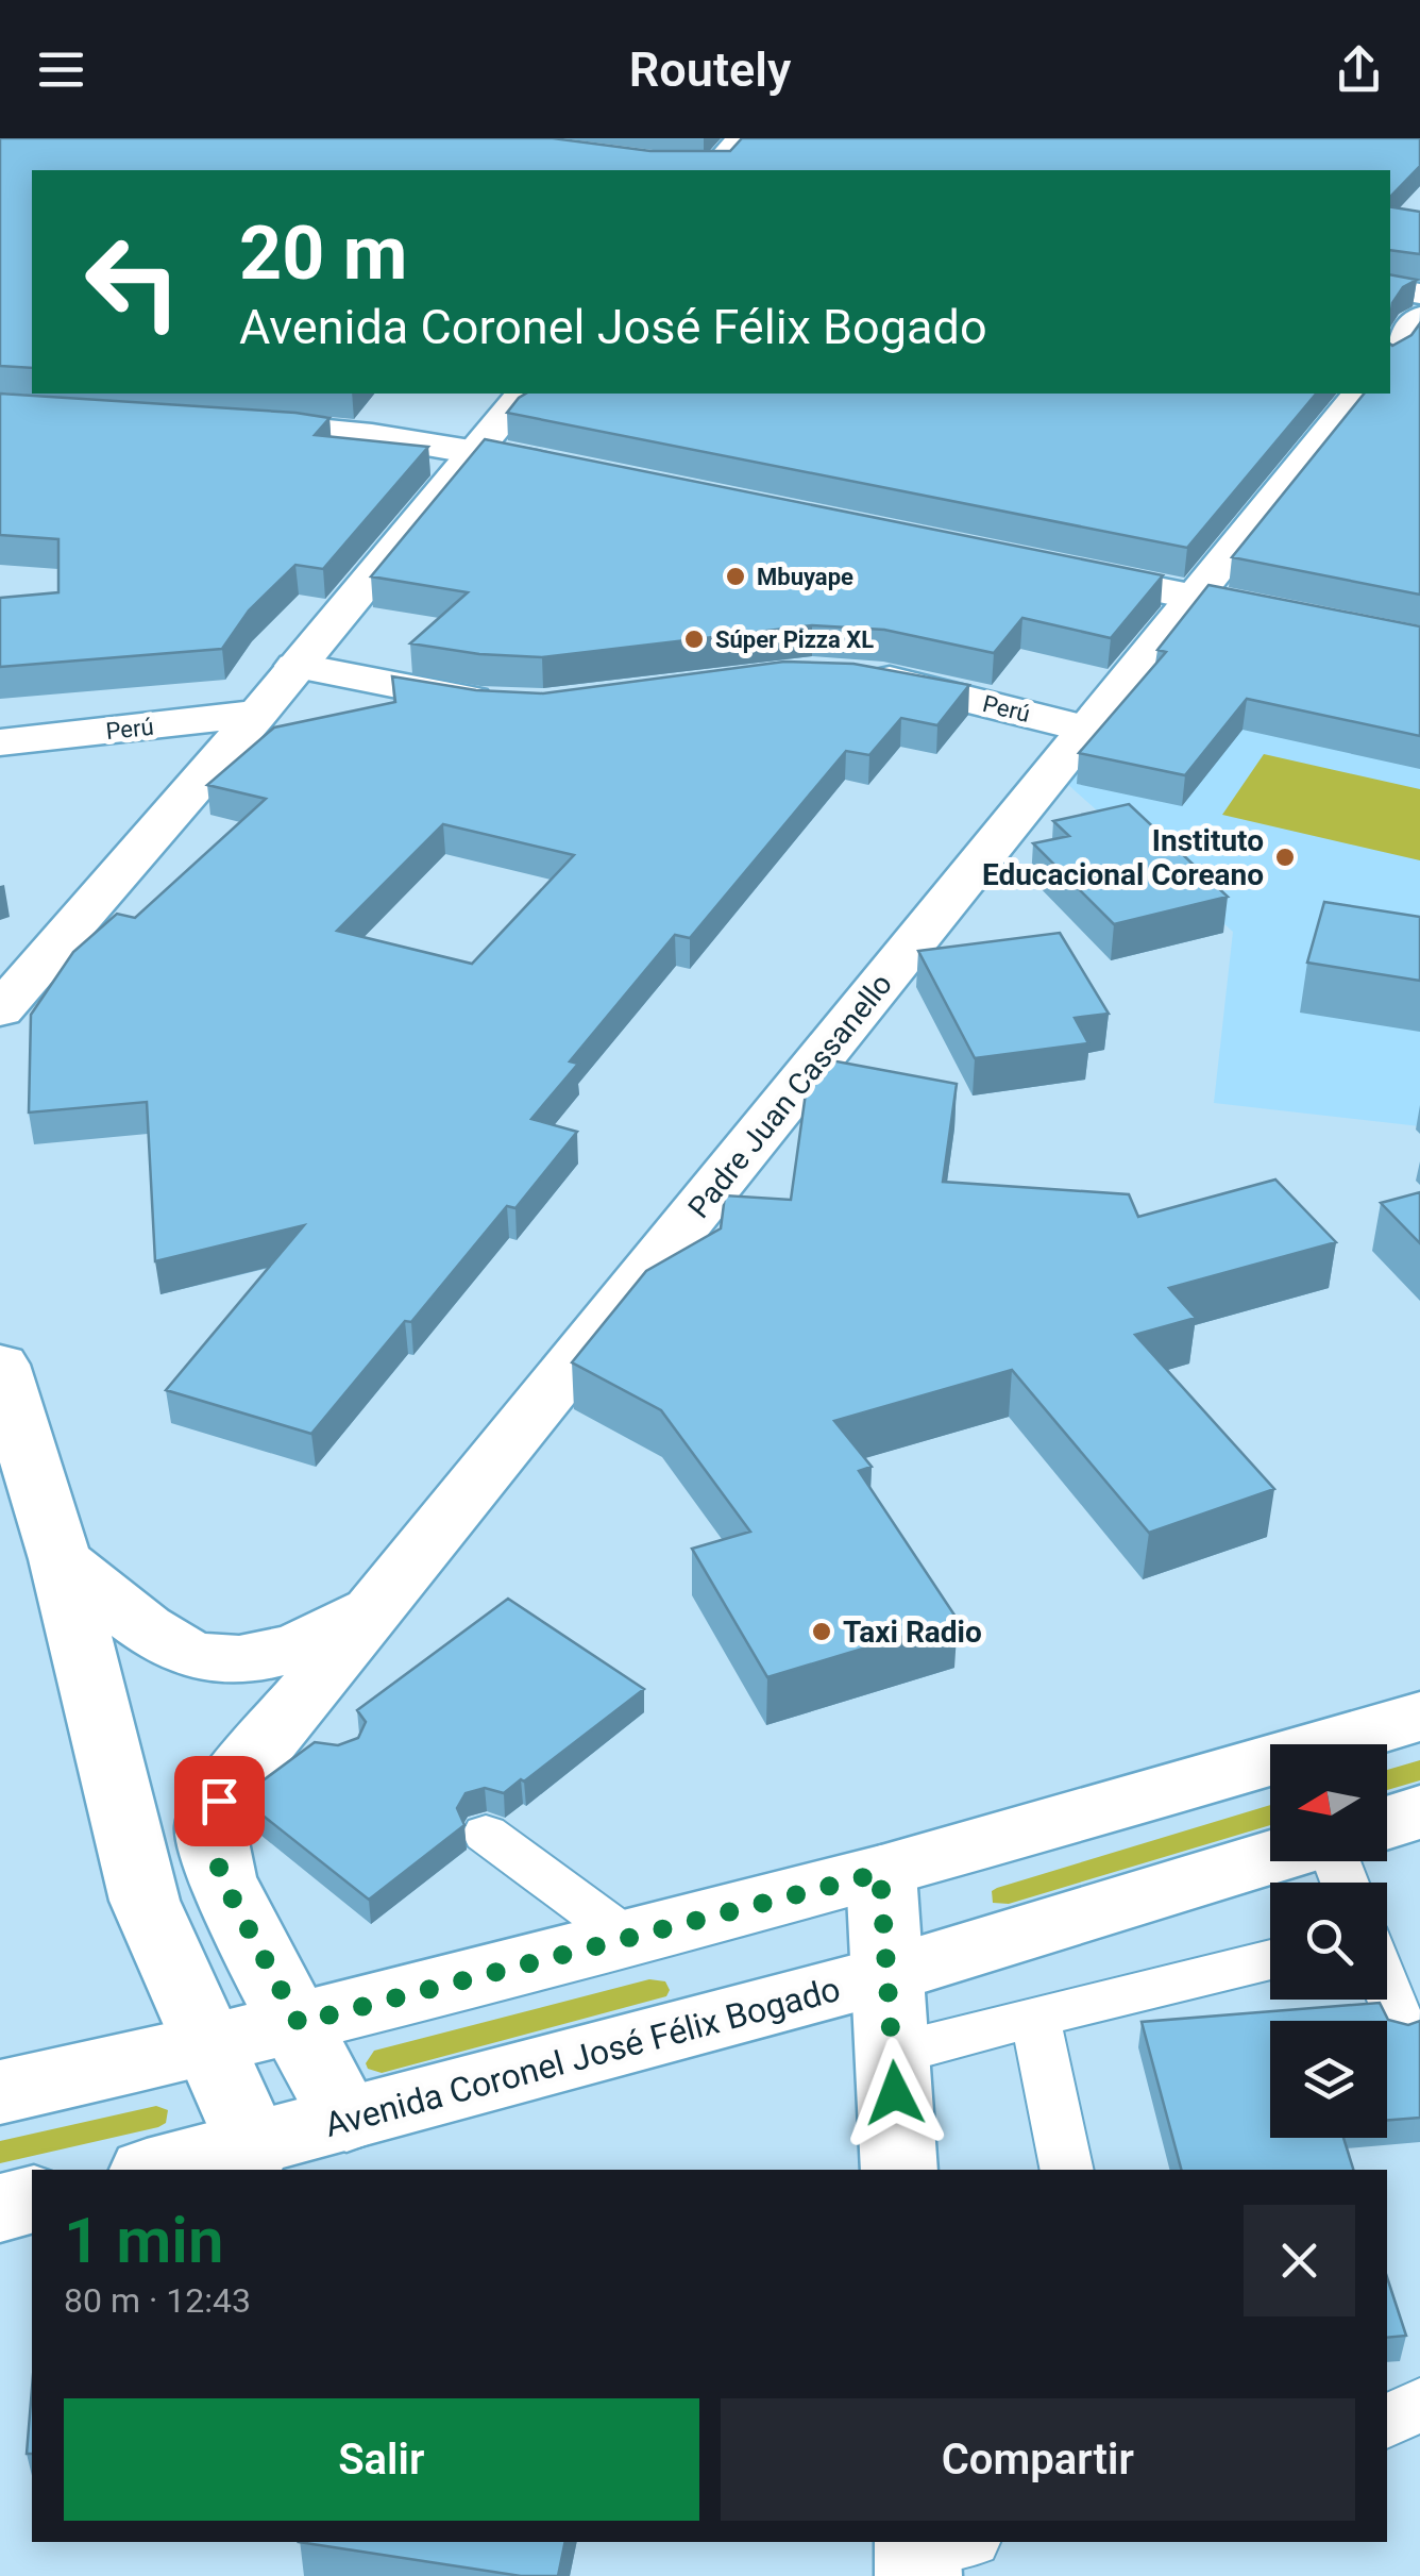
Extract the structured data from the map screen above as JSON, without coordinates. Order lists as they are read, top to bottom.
{
  "streets": {
    "street": ["Perú", "Padre Juan Cassanello", "Avenida Coronel José Félix Bogado"]
  },
  "crossings": [
    ["Perú", "Padre Juan Cassanello"]
  ],
  "places": [
    "Mbuyape",
    "Súper Pizza XL",
    "Instituto Educacional Coreano",
    "Taxi Radio"
  ],
  "north": "left",
  "page": {
    "header": "Routely",
    "turn": ["20 m", "Avenida Coronel José Félix Bogado"],
    "heading": ["1 min", "80 m · 12:43"],
    "buttons": ["Salir", "Compartir"]
  }
}
